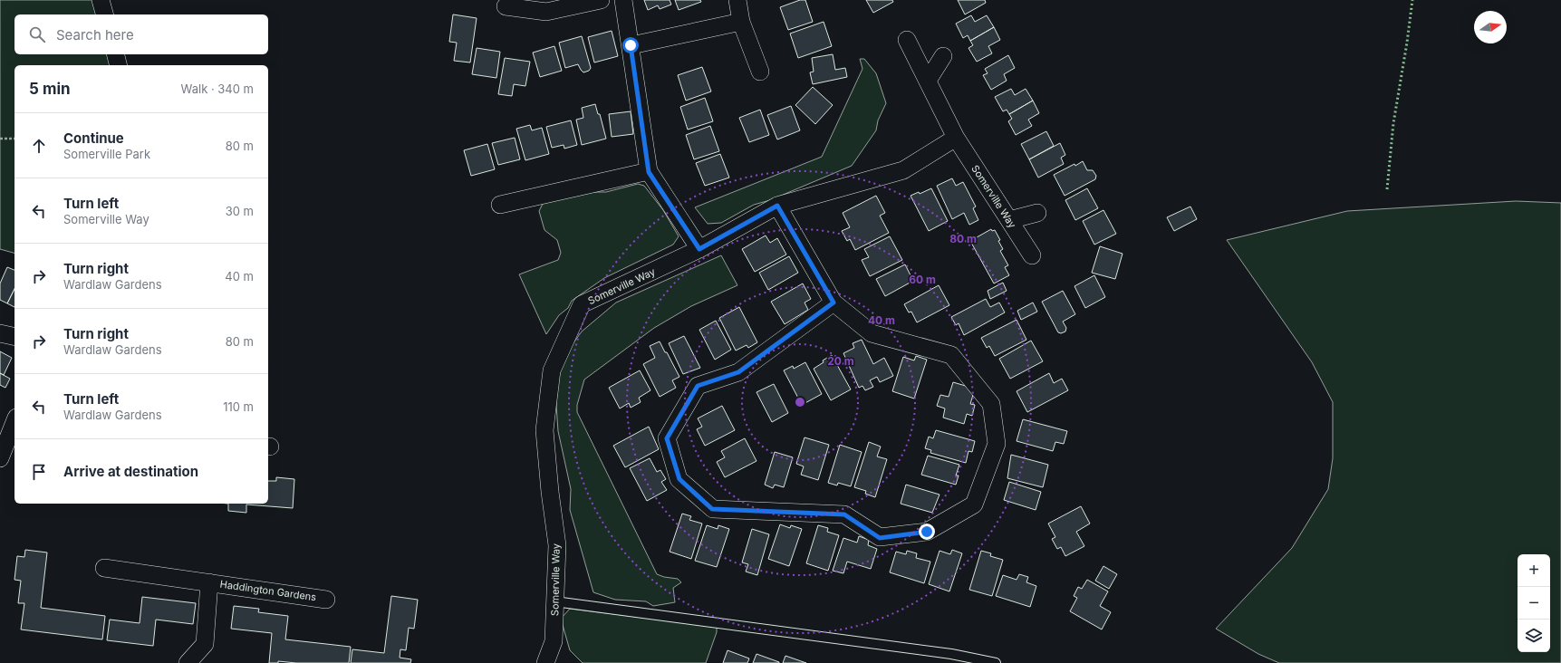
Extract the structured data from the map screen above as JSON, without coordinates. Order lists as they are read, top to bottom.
{
  "streets": {
    "street": ["Somerville Way", "Haddington Gardens"]
  },
  "north": "right",
  "page": {
    "search": "Search here",
    "heading": ["5 min", "Walk · 340 m"],
    "list": [
      ["Continue", "Somerville Park", "80 m"],
      ["Turn left", "Somerville Way", "30 m"],
      ["Turn right", "Wardlaw Gardens", "40 m"],
      ["Turn right", "Wardlaw Gardens", "80 m"],
      ["Turn left", "Wardlaw Gardens", "110 m"],
      "Arrive at destination"
    ],
    "map_buttons": ["+", "−"]
  },
  "rings": [
    "80 m",
    "60 m",
    "40 m",
    "20 m"
  ]
}
